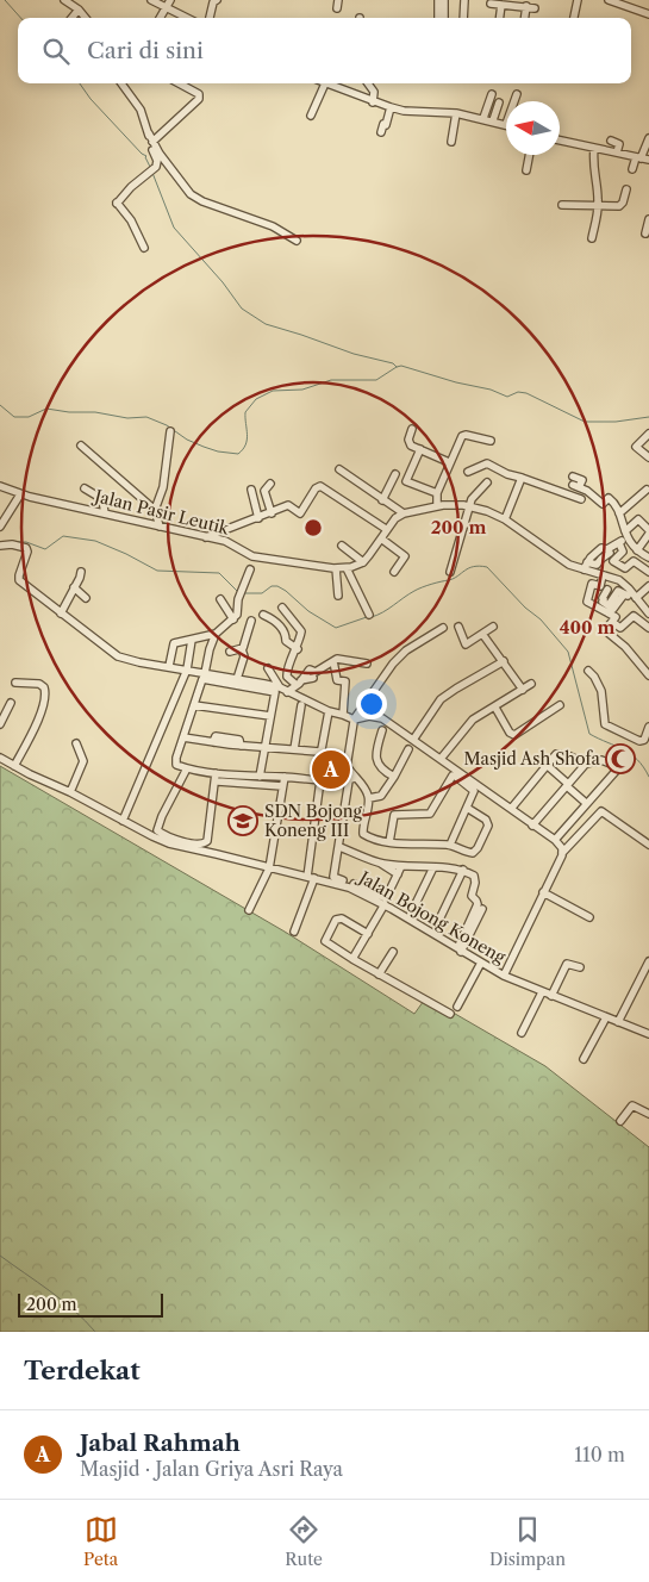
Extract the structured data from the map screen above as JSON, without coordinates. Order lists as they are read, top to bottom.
{
  "streets": {
    "street": ["Jalan Pasir Leutik", "Jalan Bojong Koneng"]
  },
  "places": {
    "mosque": ["Masjid Ash Shofa"],
    "school or university": ["SDN Bojong Koneng III"]
  },
  "scale_bar": "200 m",
  "north": "left",
  "page": {
    "search": "Cari di sini",
    "pins": "A",
    "scale": "200 m",
    "heading": "Terdekat",
    "list": [
      {
        "mark": "A",
        "name": "Jabal Rahmah",
        "note": "Masjid · Jalan Griya Asri Raya",
        "value": "110 m"
      }
    ],
    "nav": ["Peta", "Rute", "Disimpan"]
  },
  "rings": ["200 m", "400 m"]
}
